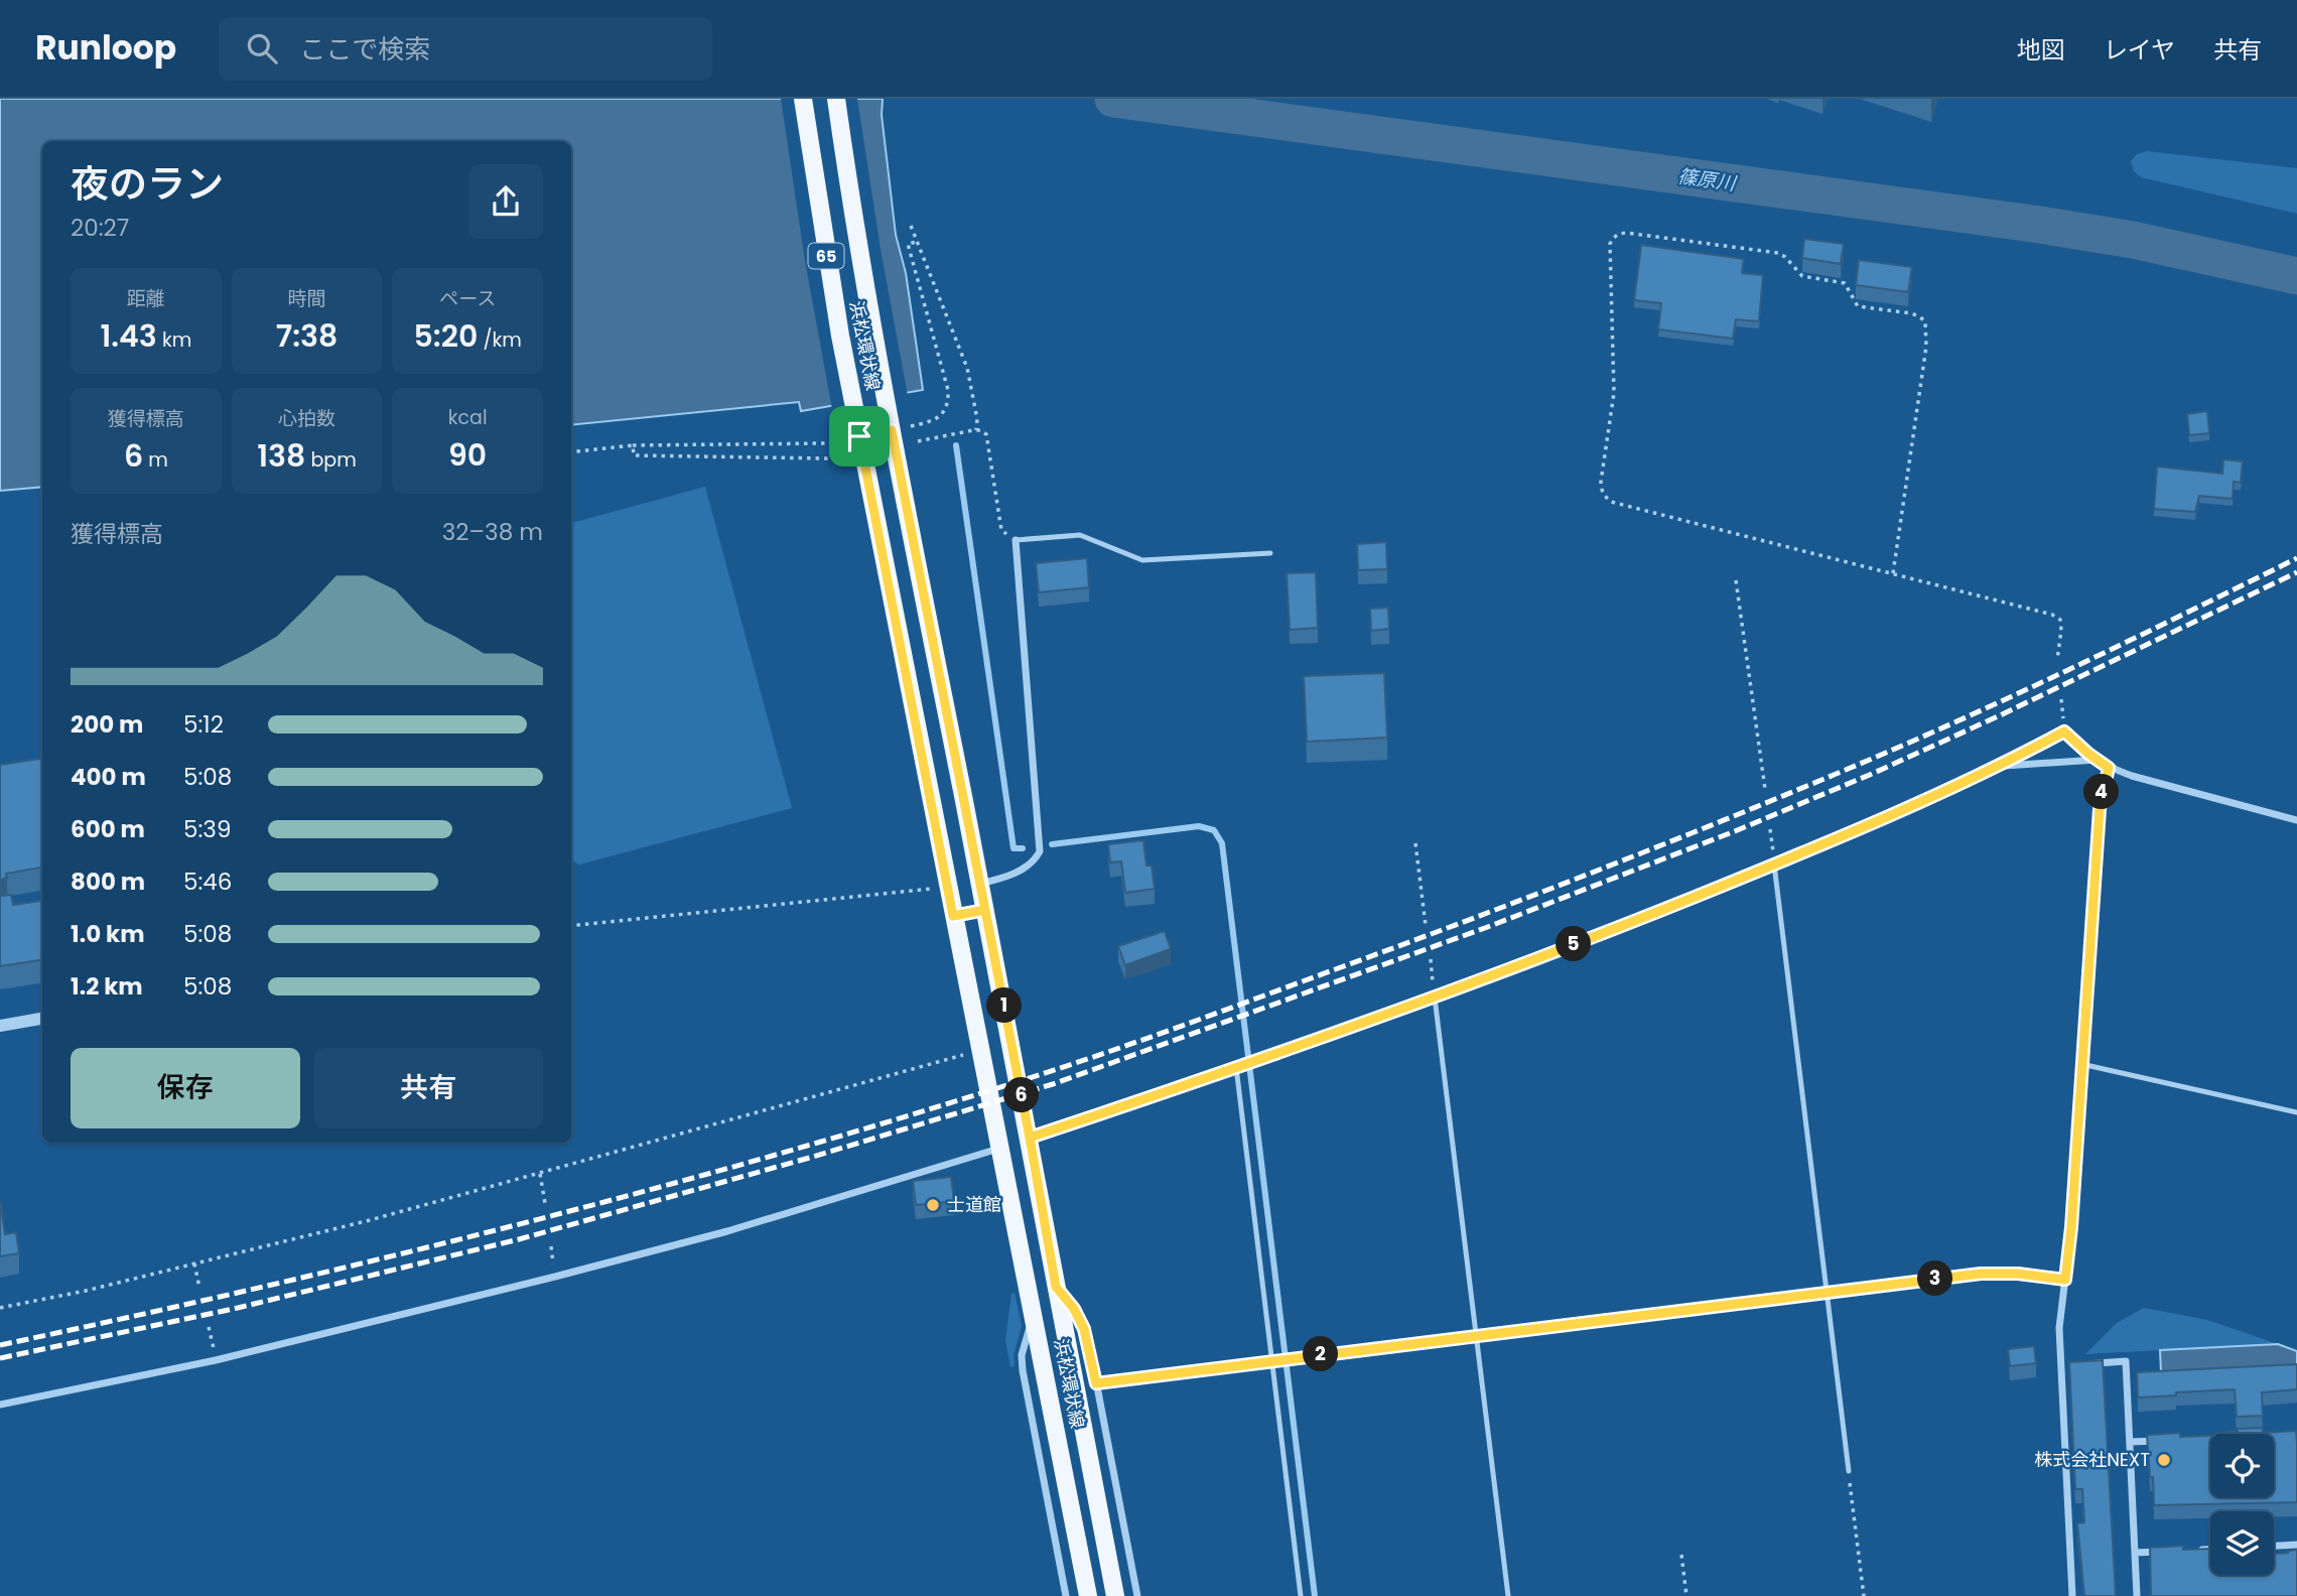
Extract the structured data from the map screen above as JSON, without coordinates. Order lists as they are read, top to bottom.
{
  "streets": {
    "main road": ["65", "浜松環状線"]
  },
  "water": ["篠原川"],
  "places": ["士道館", "株式会社NEXT"],
  "page": {
    "header": "Runloop",
    "search": "ここで検索",
    "nav": ["地図", "レイヤ", "共有"],
    "heading": ["夜のラン", "20:27"],
    "stats": [
      ["距離", "1.43 km"],
      ["時間", "7:38"],
      ["ペース", "5:20 /km"],
      ["獲得標高", "6 m"],
      ["心拍数", "138 bpm"],
      ["kcal", "90"]
    ],
    "chart": ["獲得標高", "32–38 m"],
    "list": [
      {
        "name": "200 m",
        "note": "5:12"
      },
      {
        "name": "400 m",
        "note": "5:08"
      },
      {
        "name": "600 m",
        "note": "5:39"
      },
      {
        "name": "800 m",
        "note": "5:46"
      },
      {
        "name": "1.0 km",
        "note": "5:08"
      },
      {
        "name": "1.2 km",
        "note": "5:08"
      }
    ],
    "pins": [
      "4",
      "5",
      "1",
      "6",
      "3",
      "2"
    ],
    "buttons": ["保存", "共有"]
  }
}
